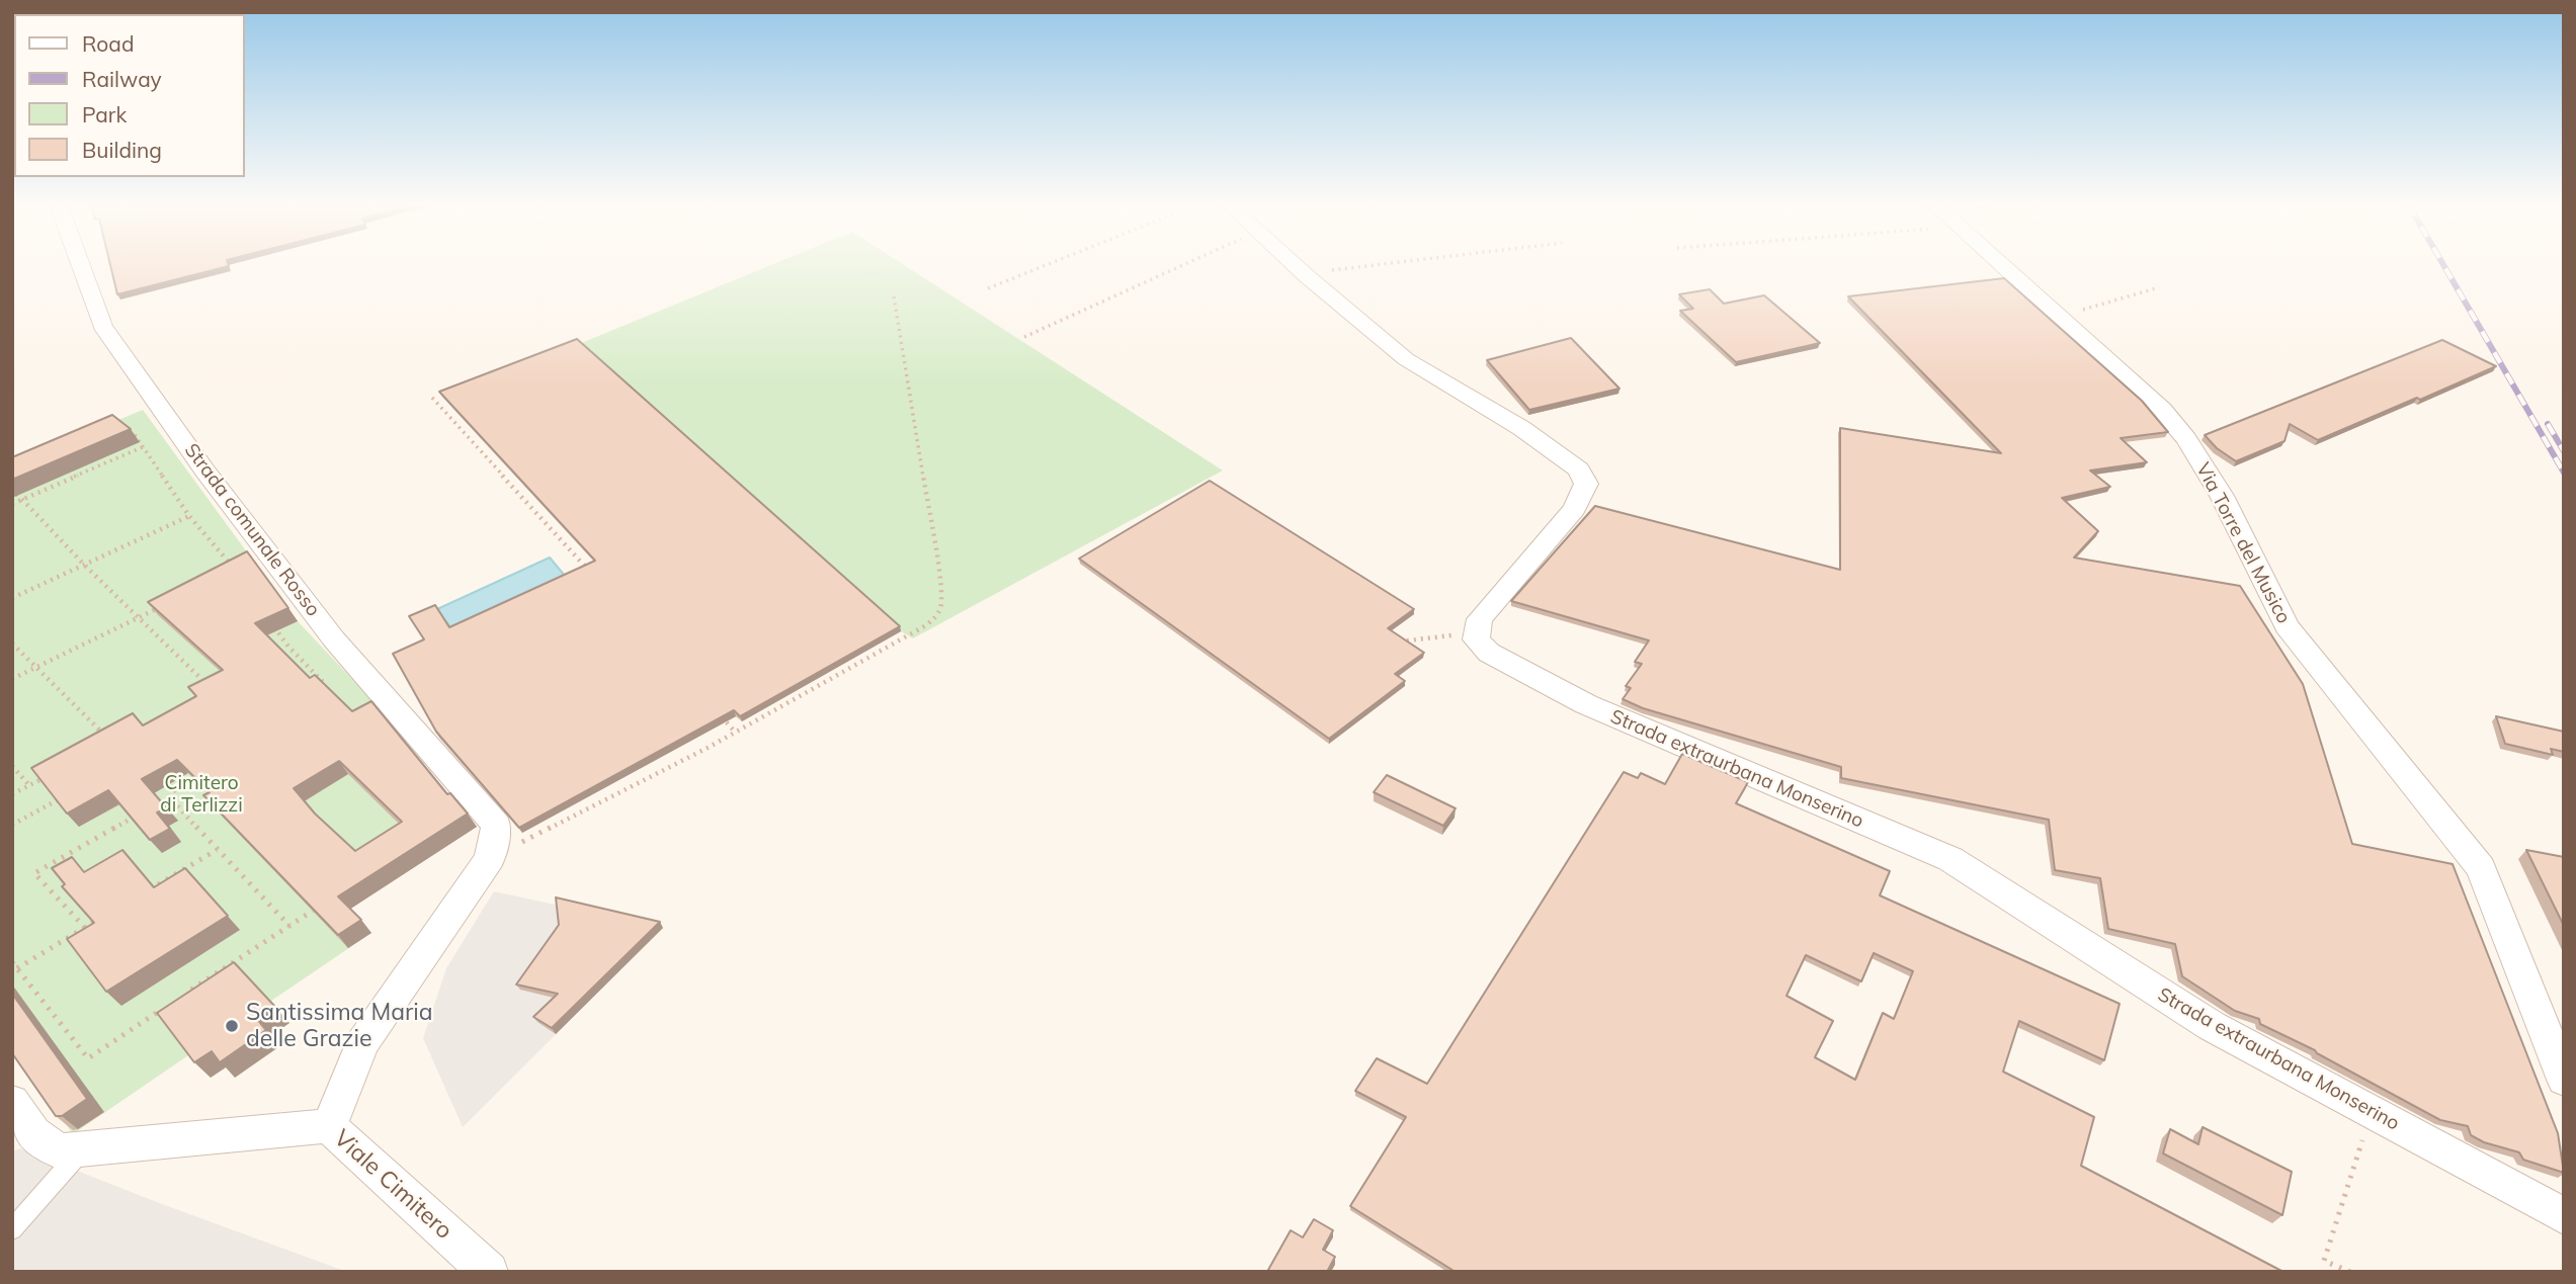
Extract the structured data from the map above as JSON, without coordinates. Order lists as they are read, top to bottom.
{
  "streets": {
    "street": [
      "Strada comunale Rosso",
      "Via Torre del Musico",
      "Strada extraurbana Monserino",
      "Viale Cimitero"
    ]
  },
  "parks": ["Cimitero di Terlizzi"],
  "places": ["Santissima Maria delle Grazie"],
  "legend": [
    "Road",
    "Railway",
    "Park",
    "Building"
  ]
}
